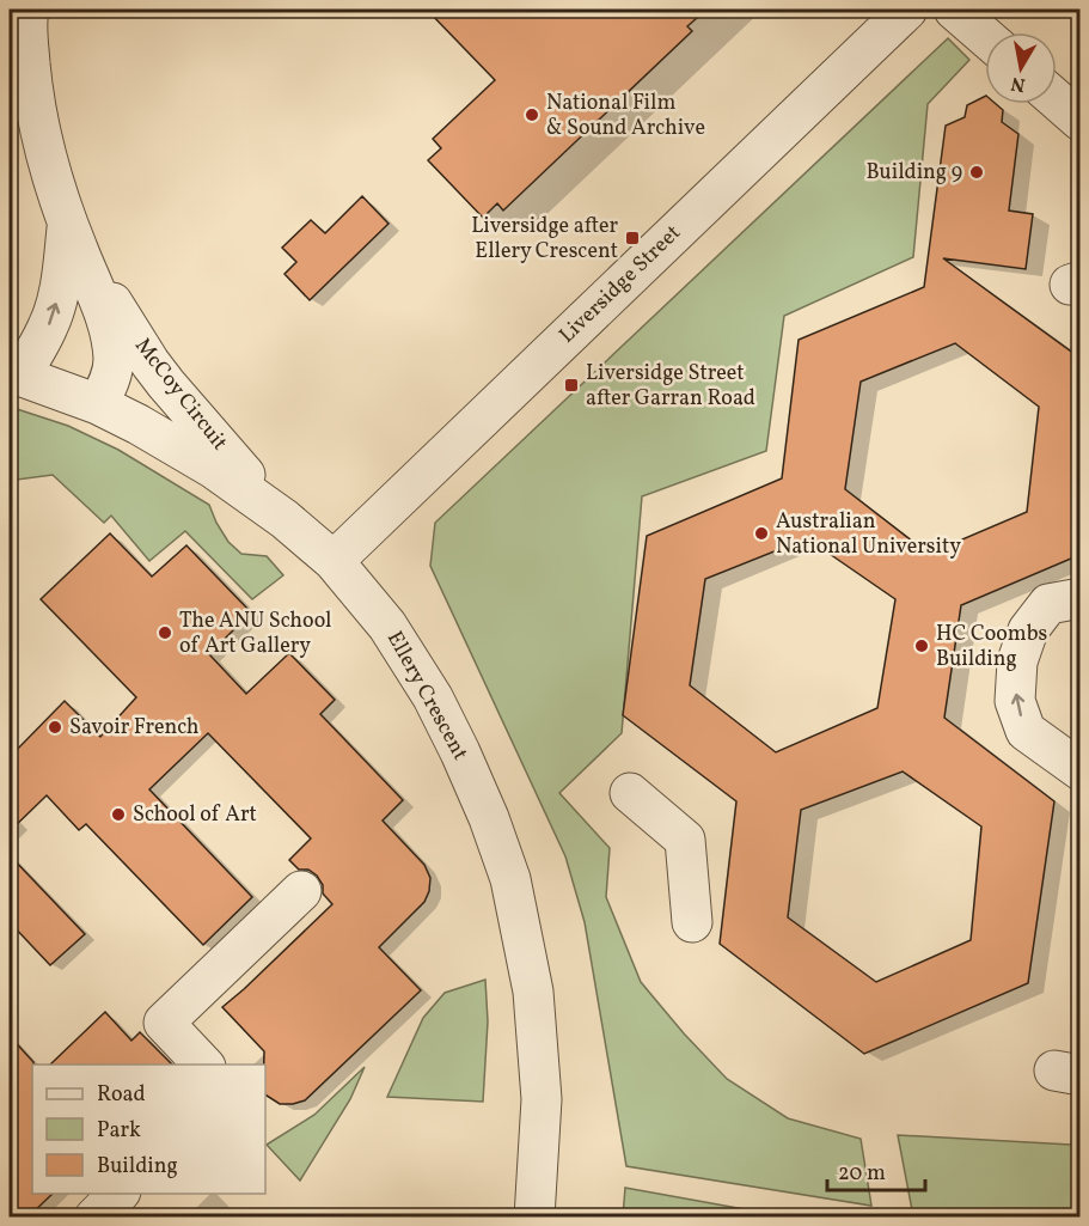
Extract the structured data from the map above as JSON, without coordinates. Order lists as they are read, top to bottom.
{
  "streets": {
    "street": ["Liversidge Street", "McCoy Circuit", "Ellery Crescent"]
  },
  "crossings": [
    ["Liversidge Street", "Ellery Crescent"],
    ["McCoy Circuit", "Ellery Crescent"]
  ],
  "places": {
    "other": [
      "National Film & Sound Archive",
      "Building 9",
      "Australian National University",
      "The ANU School of Art Gallery",
      "HC Coombs Building",
      "Savoir French",
      "School of Art"
    ],
    "transit": ["Liversidge after Ellery Crescent", "Liversidge Street after Garran Road"]
  },
  "legend": ["Road", "Park", "Building"],
  "scale_bar": "20 m",
  "north": "bottom"
}
